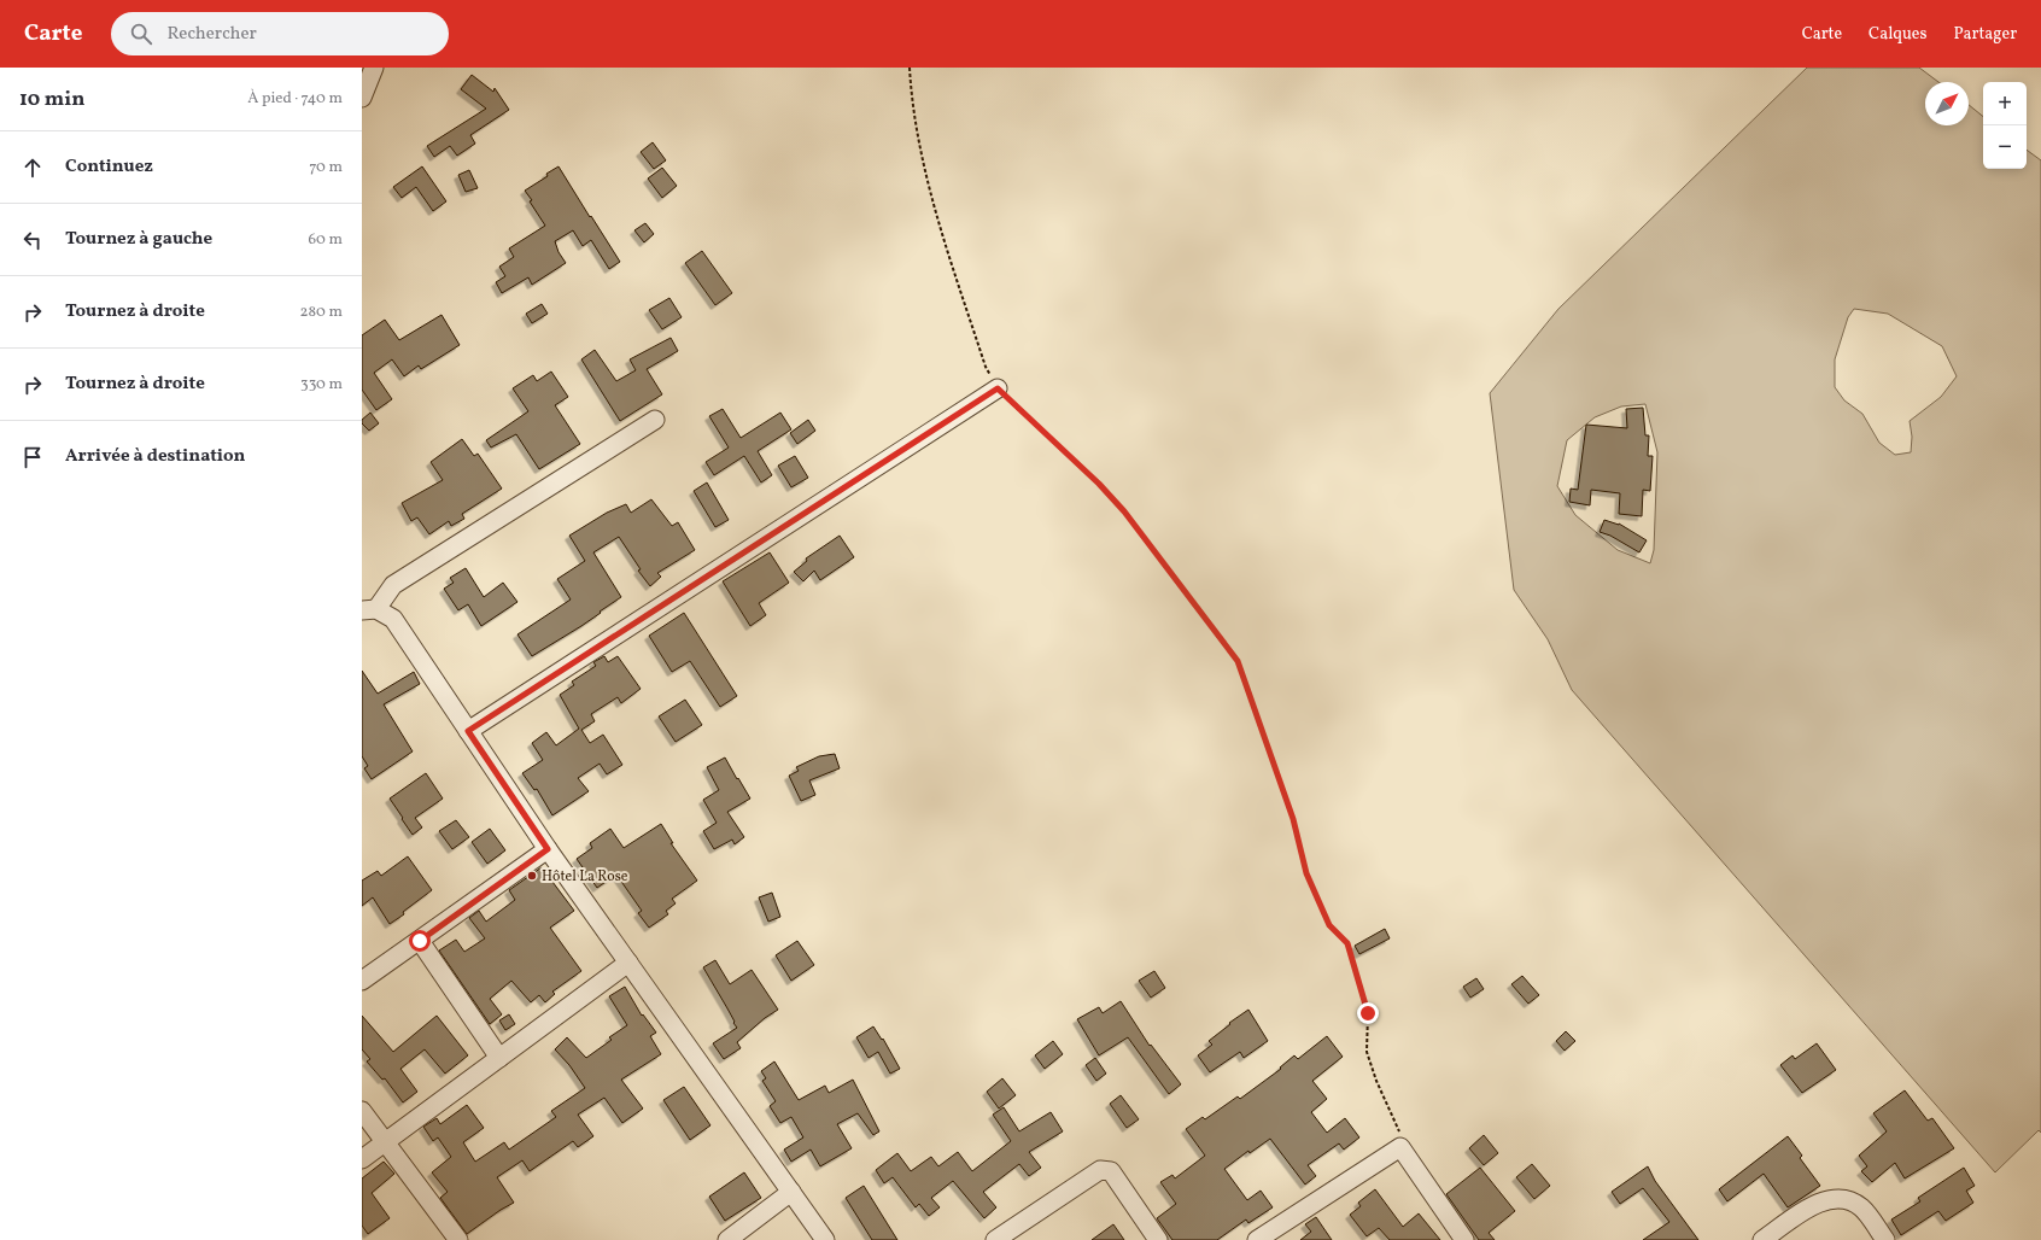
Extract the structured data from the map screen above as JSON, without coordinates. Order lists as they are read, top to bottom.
{
  "places": ["Hôtel La Rose"],
  "north": "top right",
  "page": {
    "header": "Carte",
    "search": "Rechercher",
    "nav": ["Carte", "Calques", "Partager"],
    "heading": ["10 min", "À pied · 740 m"],
    "map_buttons": ["+", "−"],
    "list": [
      ["Continuez", "70 m"],
      ["Tournez à gauche", "60 m"],
      ["Tournez à droite", "280 m"],
      ["Tournez à droite", "330 m"],
      "Arrivée à destination"
    ]
  }
}
